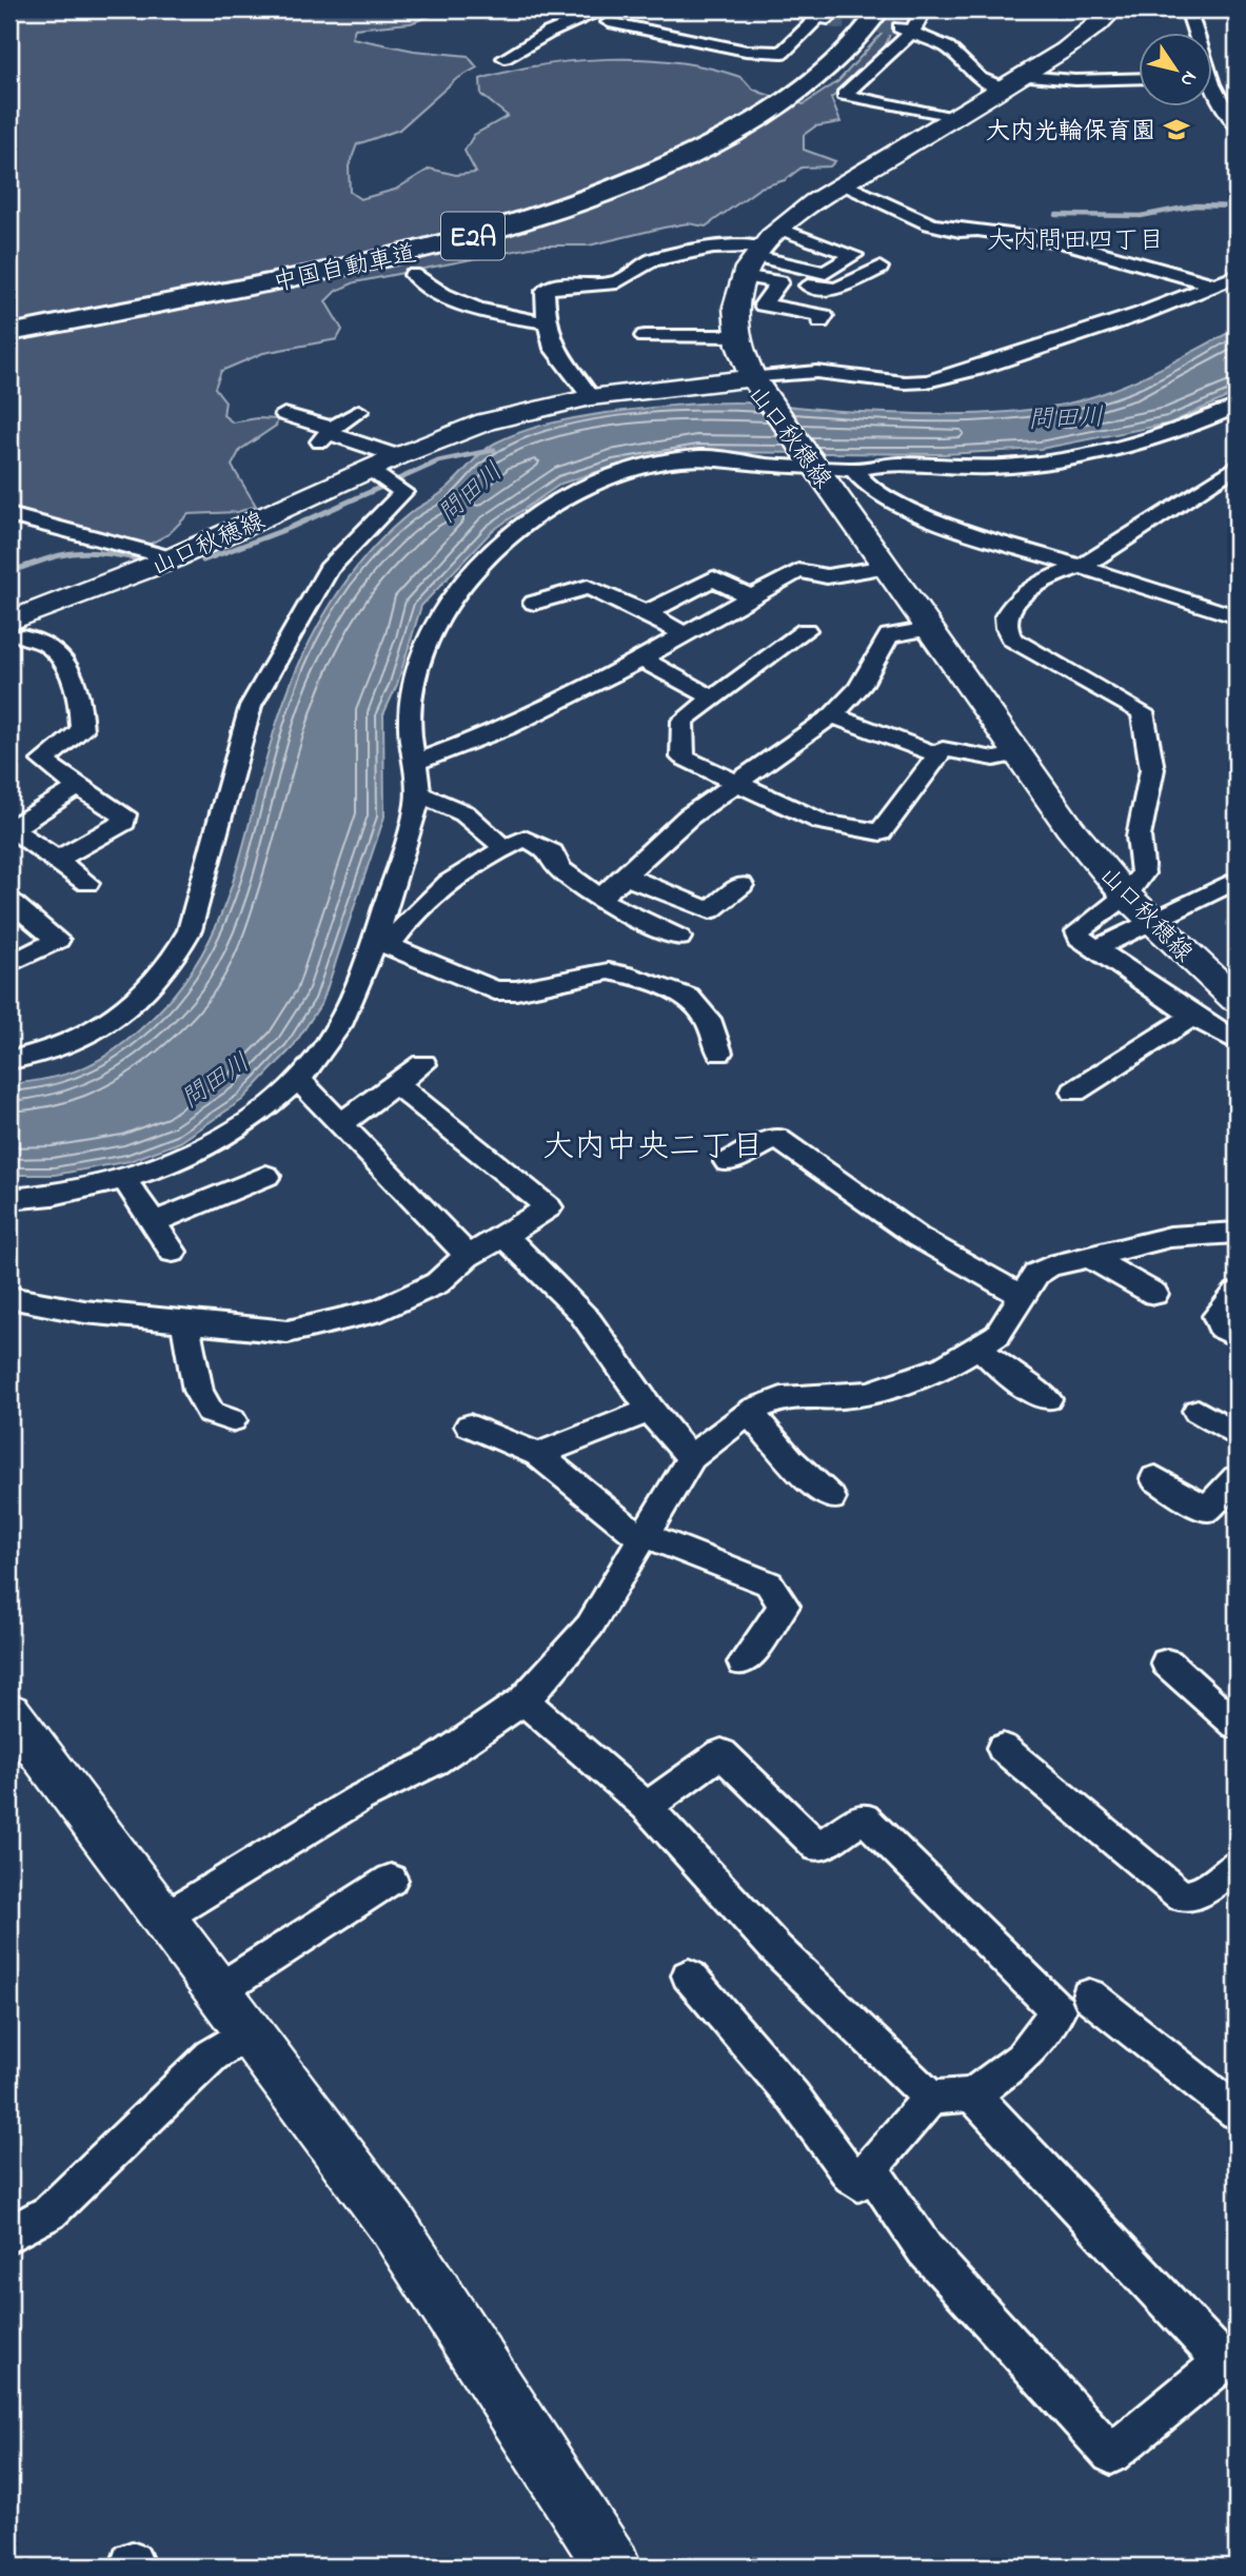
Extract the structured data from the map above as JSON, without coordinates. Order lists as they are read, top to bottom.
{
  "streets": {
    "highway": ["E2A", "中国自動車道"],
    "main road": ["山口秋穂線"]
  },
  "districts": ["大内問田四丁目", "大内中央二丁目"],
  "water": ["問田川"],
  "places": {
    "school or university": ["大内光輪保育園"]
  },
  "north": "bottom right"
}
